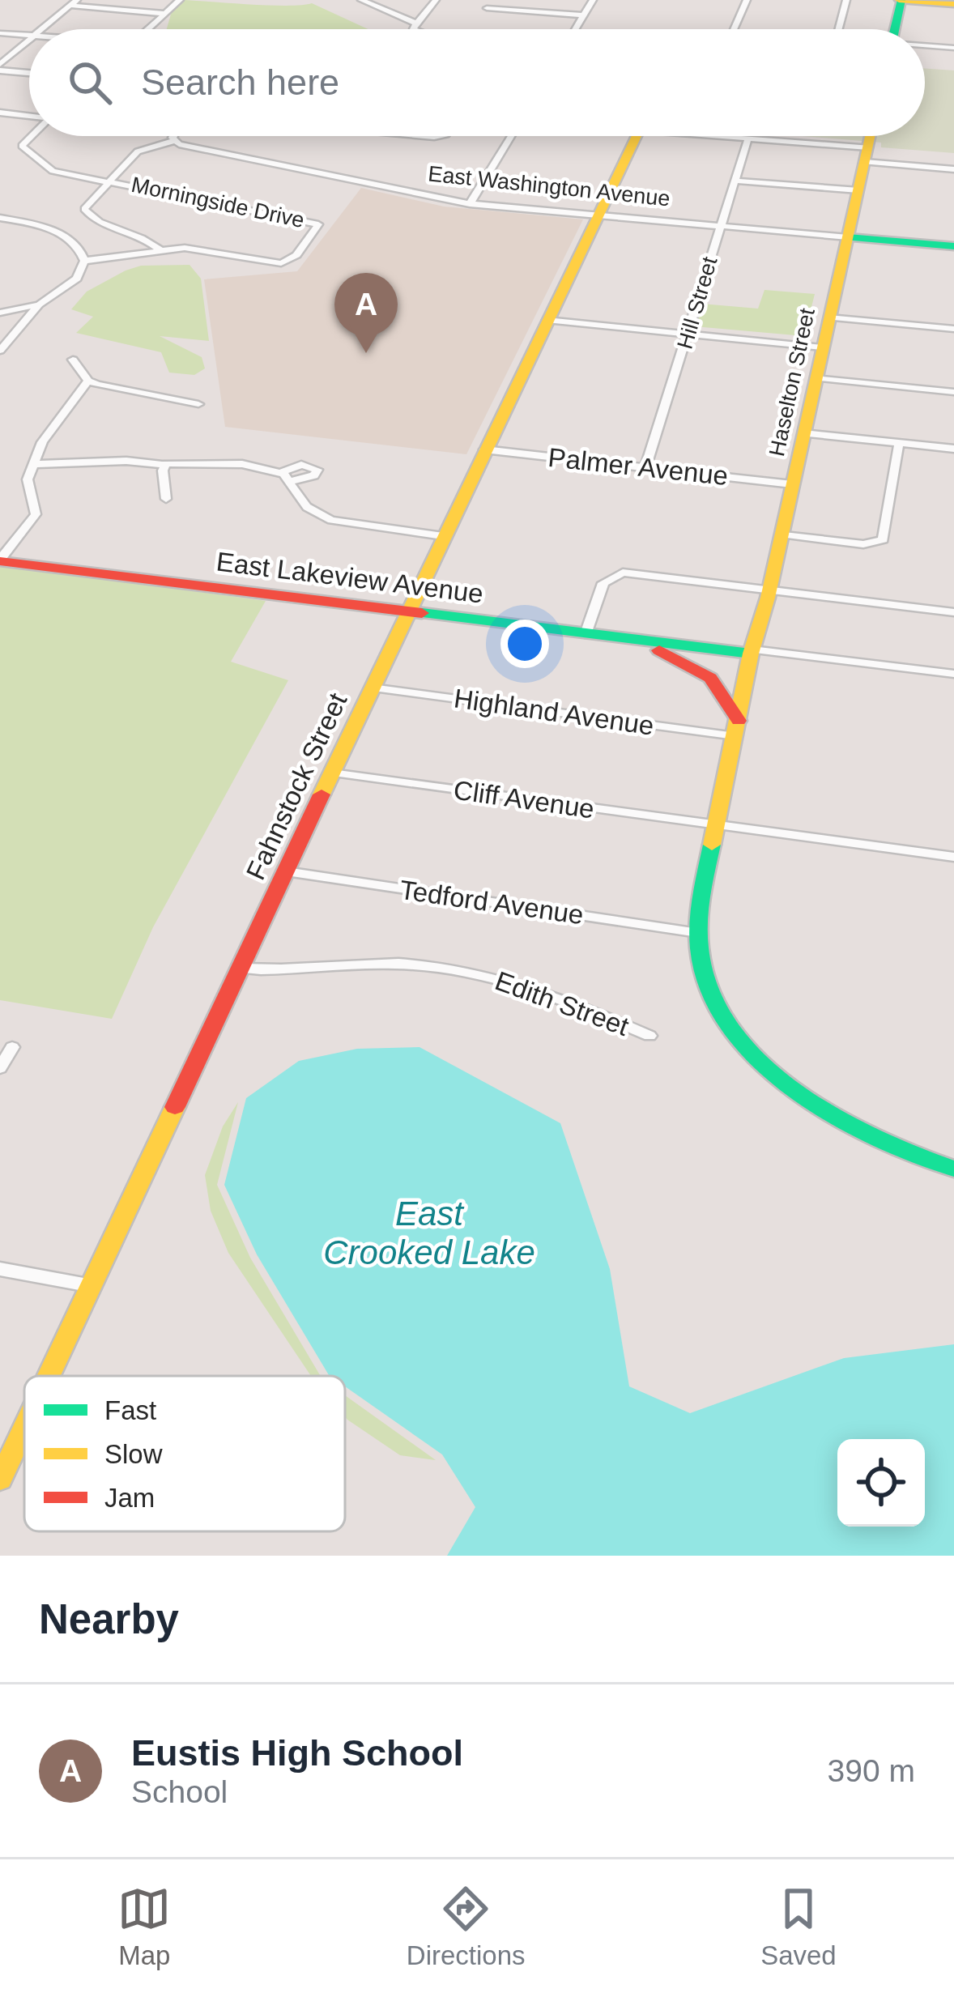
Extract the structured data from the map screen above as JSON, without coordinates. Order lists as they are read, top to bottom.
{
  "streets": {
    "street": [
      "East Washington Avenue",
      "Morningside Drive",
      "Hill Street",
      "Haselton Street",
      "Palmer Avenue",
      "East Lakeview Avenue",
      "Highland Avenue",
      "Fahnstock Street",
      "Cliff Avenue",
      "Tedford Avenue",
      "Edith Street"
    ]
  },
  "crossings": [
    ["East Washington Avenue", "Hill Street"],
    ["East Washington Avenue", "Haselton Street"],
    ["East Washington Avenue", "Fahnstock Street"],
    ["Hill Street", "Palmer Avenue"],
    ["Haselton Street", "Palmer Avenue"],
    ["Haselton Street", "East Lakeview Avenue"],
    ["Haselton Street", "Highland Avenue"],
    ["Haselton Street", "Cliff Avenue"],
    ["Haselton Street", "Tedford Avenue"],
    ["Palmer Avenue", "Fahnstock Street"],
    ["East Lakeview Avenue", "Fahnstock Street"],
    ["Highland Avenue", "Fahnstock Street"],
    ["Fahnstock Street", "Cliff Avenue"],
    ["Fahnstock Street", "Tedford Avenue"],
    ["Fahnstock Street", "Edith Street"]
  ],
  "water": ["East Crooked Lake"],
  "legend": ["Fast", "Slow", "Jam"],
  "page": {
    "search": "Search here",
    "pins": "A",
    "heading": "Nearby",
    "list": [
      {
        "mark": "A",
        "name": "Eustis High School",
        "note": "School",
        "value": "390 m"
      }
    ],
    "nav": ["Map", "Directions", "Saved"]
  }
}
